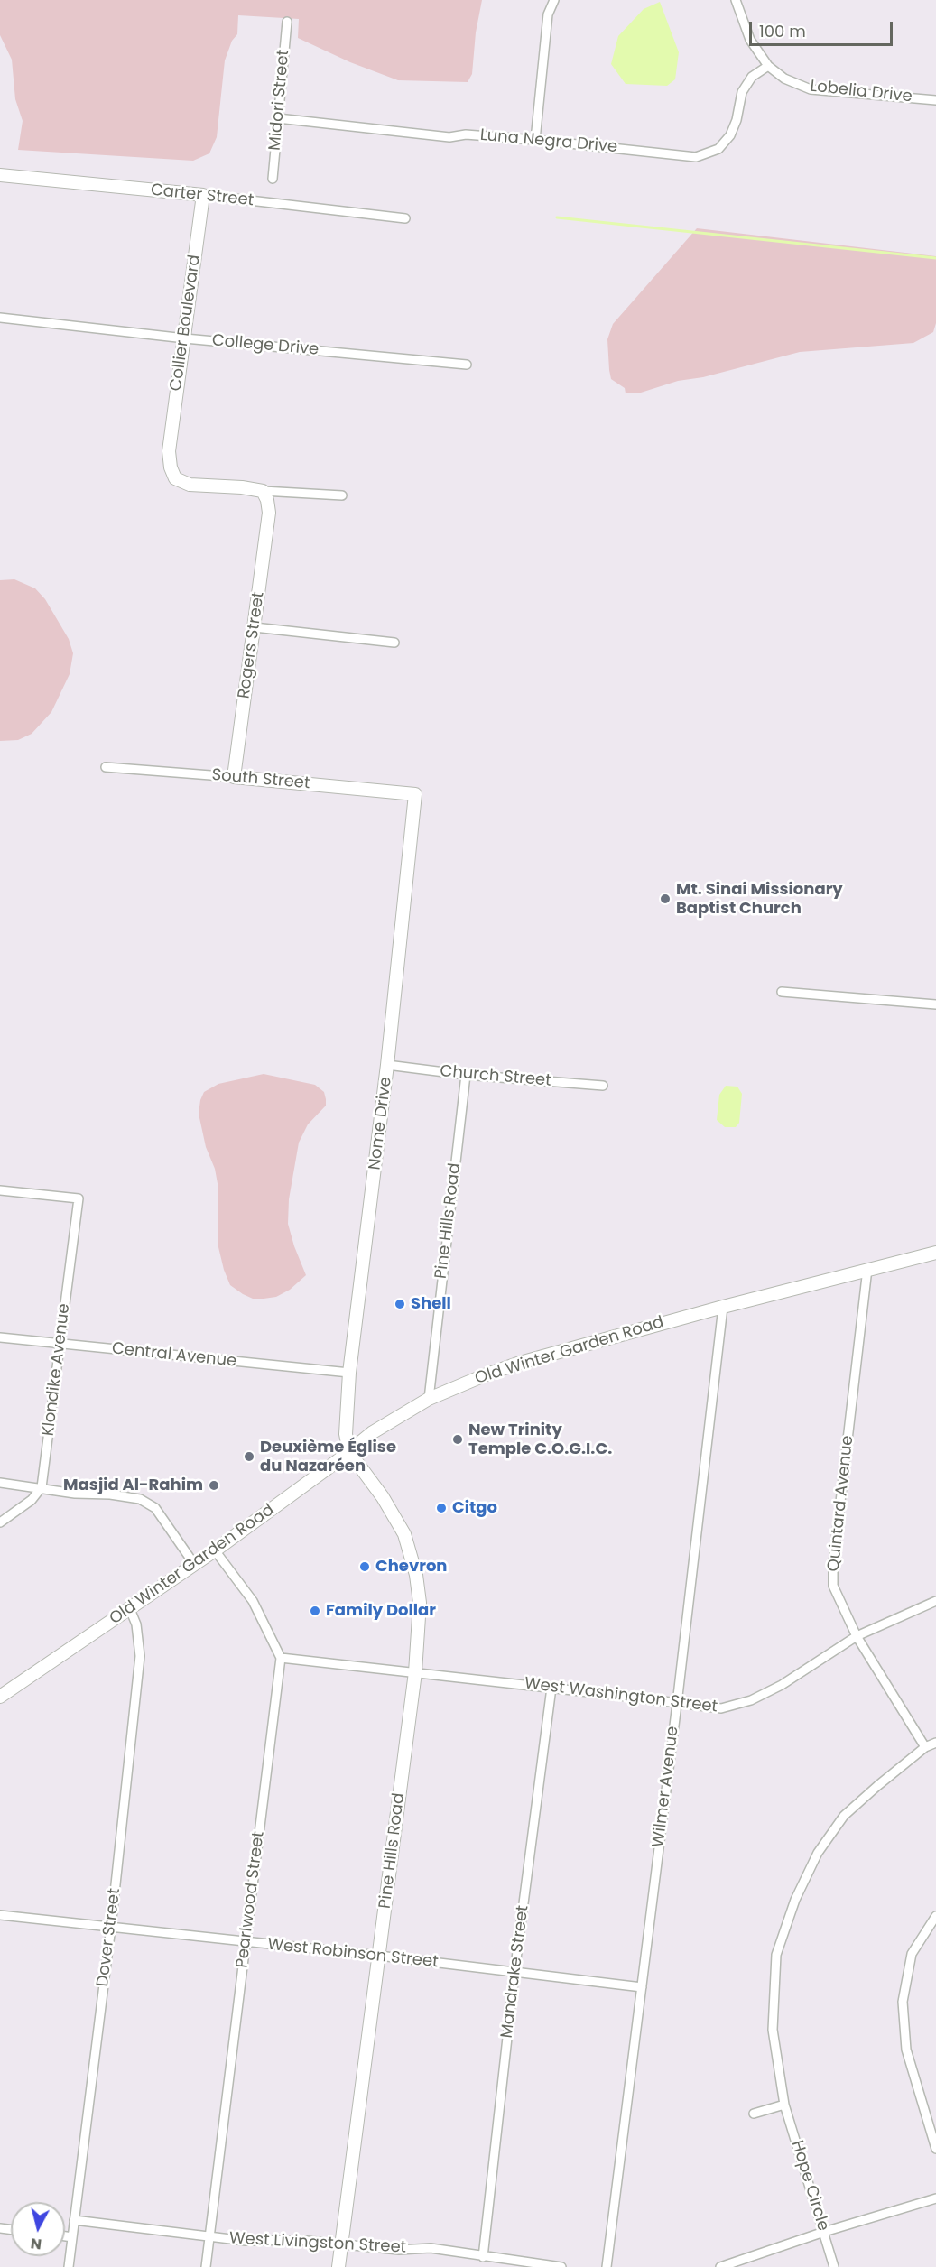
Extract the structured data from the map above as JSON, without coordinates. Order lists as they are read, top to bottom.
{
  "streets": {
    "main road": [
      "Carter Street",
      "Collier Boulevard",
      "Rogers Street",
      "South Street",
      "Nome Drive",
      "Pine Hills Road",
      "Old Winter Garden Road"
    ],
    "street": [
      "Lobelia Drive",
      "Midori Street",
      "Luna Negra Drive",
      "College Drive",
      "Church Street",
      "Central Avenue",
      "Klondike Avenue",
      "Quintard Avenue",
      "West Washington Street",
      "Wilmer Avenue",
      "Pearlwood Street",
      "Dover Street",
      "West Robinson Street",
      "Mandrake Street",
      "Hope Circle",
      "West Livingston Street"
    ]
  },
  "crossings": [
    ["Lobelia Drive", "Luna Negra Drive"],
    ["Midori Street", "Luna Negra Drive"],
    ["Carter Street", "Collier Boulevard"],
    ["Collier Boulevard", "College Drive"],
    ["Collier Boulevard", "Rogers Street"],
    ["Rogers Street", "South Street"],
    ["South Street", "Nome Drive"],
    ["Church Street", "Nome Drive"],
    ["Church Street", "Pine Hills Road"],
    ["Nome Drive", "Pine Hills Road"],
    ["Nome Drive", "Old Winter Garden Road"],
    ["Nome Drive", "Central Avenue"],
    ["Pine Hills Road", "Old Winter Garden Road"],
    ["Pine Hills Road", "West Washington Street"],
    ["Pine Hills Road", "West Robinson Street"],
    ["Pine Hills Road", "West Livingston Street"],
    ["Old Winter Garden Road", "Quintard Avenue"],
    ["Old Winter Garden Road", "Wilmer Avenue"],
    ["Old Winter Garden Road", "Dover Street"],
    ["Central Avenue", "Klondike Avenue"],
    ["Quintard Avenue", "West Washington Street"],
    ["Quintard Avenue", "Hope Circle"],
    ["West Washington Street", "Wilmer Avenue"],
    ["West Washington Street", "Pearlwood Street"],
    ["West Washington Street", "Mandrake Street"],
    ["Wilmer Avenue", "West Robinson Street"],
    ["Pearlwood Street", "West Robinson Street"],
    ["Pearlwood Street", "West Livingston Street"],
    ["Dover Street", "West Robinson Street"],
    ["Dover Street", "West Livingston Street"],
    ["West Robinson Street", "Mandrake Street"],
    ["Mandrake Street", "West Livingston Street"]
  ],
  "places": [
    "Mt. Sinai Missionary Baptist Church",
    "Shell",
    "New Trinity Temple C.O.G.I.C.",
    "Deuxième Église du Nazaréen",
    "Masjid Al-Rahim",
    "Citgo",
    "Chevron",
    "Family Dollar"
  ],
  "scale_bar": "100 m",
  "north": "bottom"
}
